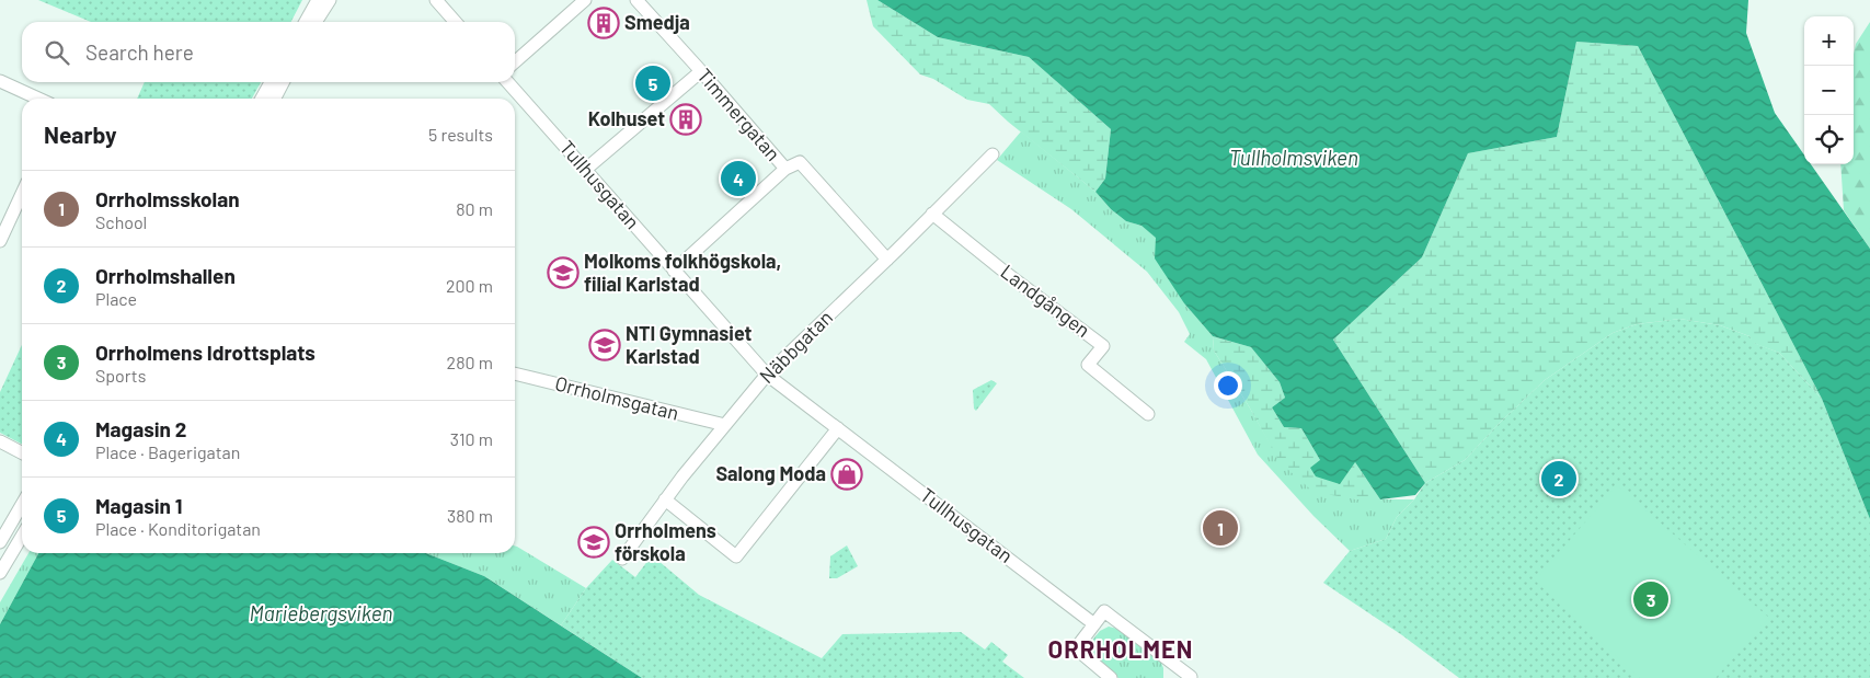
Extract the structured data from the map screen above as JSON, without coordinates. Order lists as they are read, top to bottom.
{
  "streets": {
    "street": [
      "Timmergatan",
      "Tullhusgatan",
      "Landgången",
      "Näbbgatan",
      "Orrholmsgatan"
    ]
  },
  "crossings": [
    ["Timmergatan", "Näbbgatan"],
    ["Tullhusgatan", "Näbbgatan"],
    ["Landgången", "Näbbgatan"],
    ["Näbbgatan", "Orrholmsgatan"]
  ],
  "districts": ["ORRHOLMEN"],
  "water": ["Tullholmsviken", "Mariebergsviken"],
  "places": {
    "building": ["Smedja", "Kolhuset"],
    "school or university": ["Molkoms folkhögskola, filial Karlstad", "NTI Gymnasiet Karlstad", "Orrholmens förskola"],
    "shop": ["Salong Moda"]
  },
  "page": {
    "map_buttons": ["+", "−"],
    "search": "Search here",
    "pins": [
      "5",
      "4",
      "2",
      "1",
      "3"
    ],
    "heading": ["Nearby", "5 results"],
    "list": [
      {
        "mark": "1",
        "name": "Orrholmsskolan",
        "note": "School",
        "value": "80 m"
      },
      {
        "mark": "2",
        "name": "Orrholmshallen",
        "note": "Place",
        "value": "200 m"
      },
      {
        "mark": "3",
        "name": "Orrholmens Idrottsplats",
        "note": "Sports",
        "value": "280 m"
      },
      {
        "mark": "4",
        "name": "Magasin 2",
        "note": "Place · Bagerigatan",
        "value": "310 m"
      },
      {
        "mark": "5",
        "name": "Magasin 1",
        "note": "Place · Konditorigatan",
        "value": "380 m"
      }
    ]
  }
}
